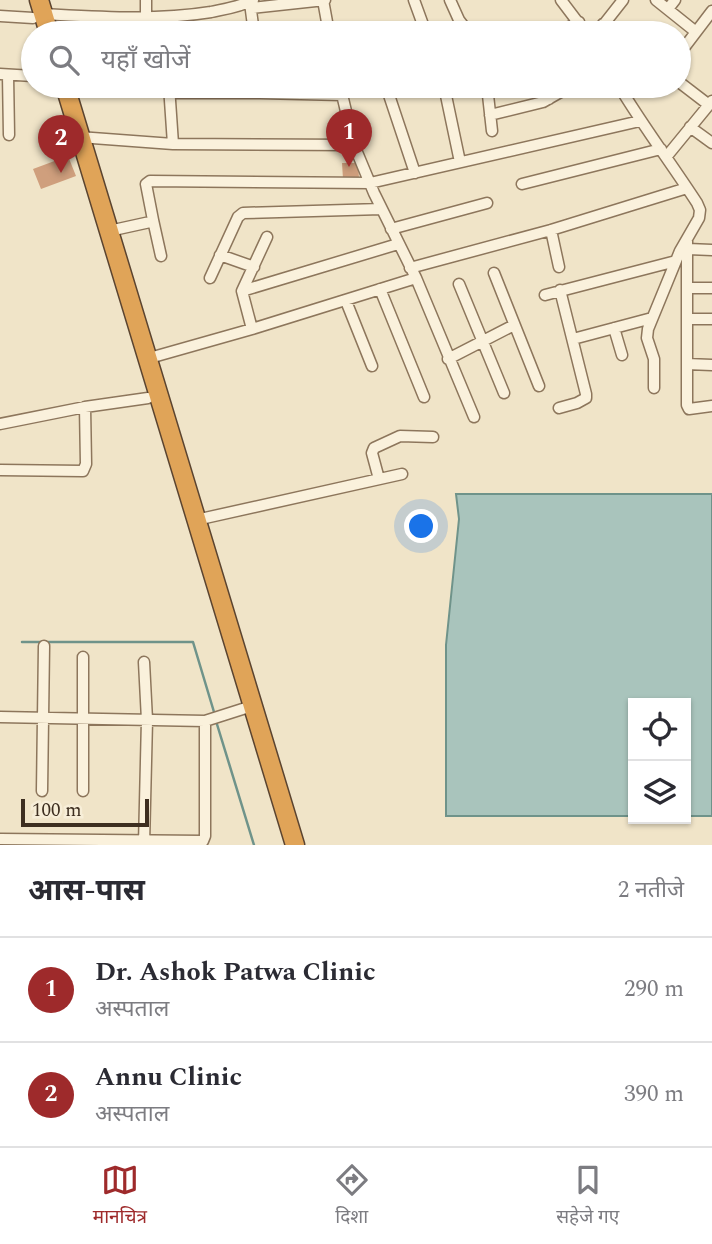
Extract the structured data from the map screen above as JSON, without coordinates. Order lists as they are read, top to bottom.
{
  "scale_bar": "100 m",
  "page": {
    "search": "यहाँ खोजें",
    "pins": ["1", "2"],
    "scale": "100 m",
    "heading": ["आस-पास", "2 नतीजे"],
    "list": [
      {
        "mark": "1",
        "name": "Dr. Ashok Patwa Clinic",
        "note": "अस्पताल",
        "value": "290 m"
      },
      {
        "mark": "2",
        "name": "Annu Clinic",
        "note": "अस्पताल",
        "value": "390 m"
      }
    ],
    "nav": ["मानचित्र", "दिशा", "सहेजे गए"]
  }
}
